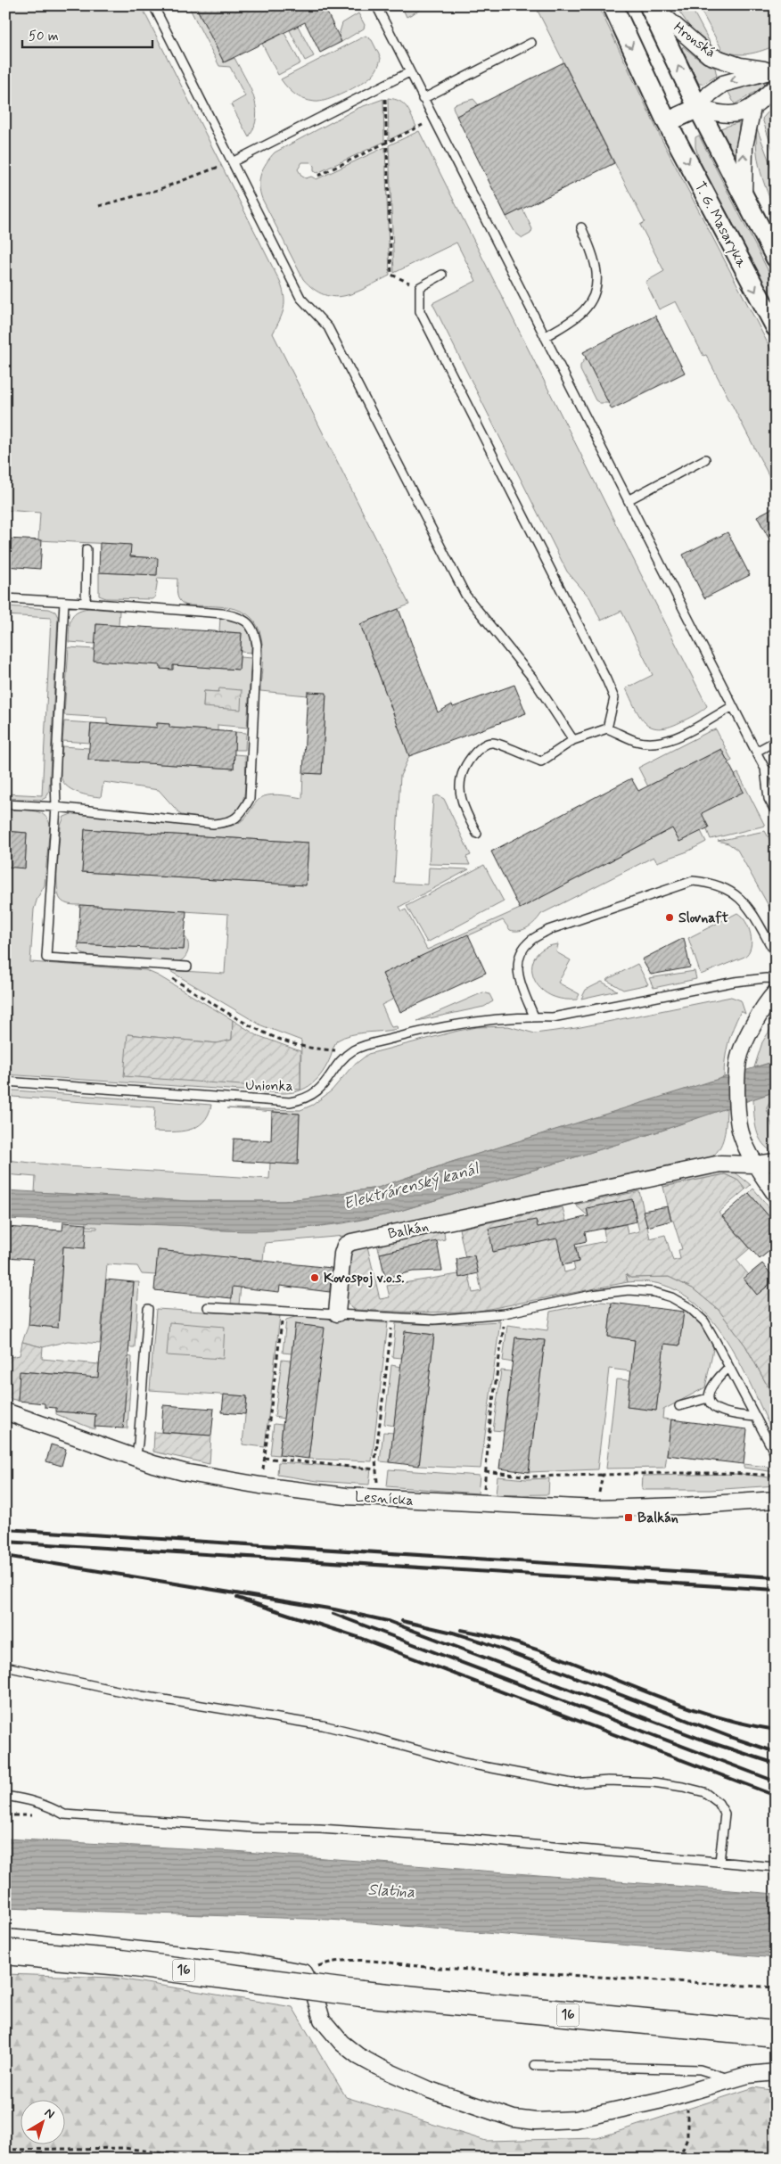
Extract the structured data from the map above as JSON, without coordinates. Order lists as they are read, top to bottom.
{
  "streets": {
    "main road": ["16"],
    "street": [
      "Hronská",
      "T. G. Masaryka",
      "Balkán",
      "Lesnícka"
    ],
    "lane": ["Unionka"]
  },
  "water": ["Elektrárenský kanál", "Slatina"],
  "places": {
    "other": ["Slovnaft", "Kovospoj v.o.s."],
    "transit": ["Balkán"]
  },
  "scale_bar": "50 m",
  "north": "top right"
}
